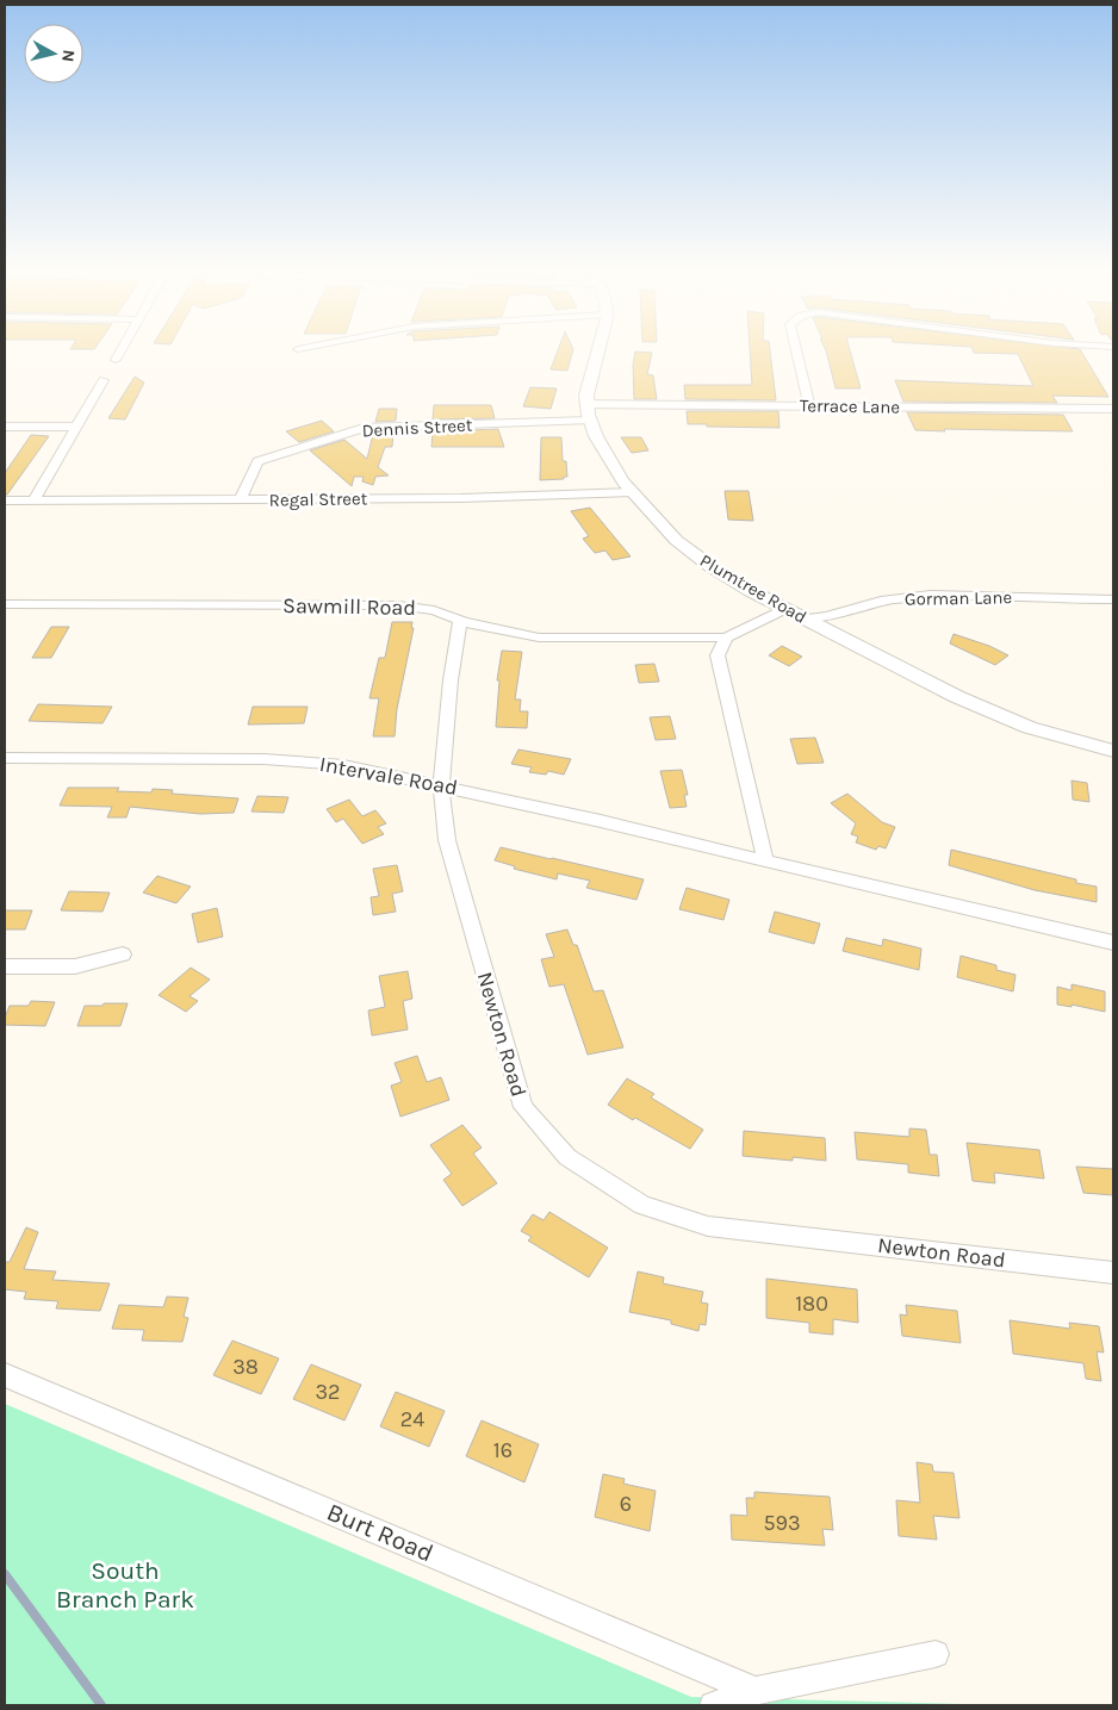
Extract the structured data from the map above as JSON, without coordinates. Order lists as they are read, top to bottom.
{
  "streets": {
    "street": [
      "Terrace Lane",
      "Dennis Street",
      "Regal Street",
      "Plumtree Road",
      "Gorman Lane",
      "Sawmill Road",
      "Intervale Road",
      "Newton Road",
      "Burt Road"
    ]
  },
  "crossings": [
    ["Terrace Lane", "Plumtree Road"],
    ["Dennis Street", "Regal Street"],
    ["Dennis Street", "Plumtree Road"],
    ["Regal Street", "Plumtree Road"],
    ["Plumtree Road", "Gorman Lane"],
    ["Sawmill Road", "Newton Road"],
    ["Intervale Road", "Newton Road"]
  ],
  "parks": ["South Branch Park"],
  "house_numbers": [
    "180",
    "38",
    "32",
    "24",
    "16",
    "6",
    "593"
  ],
  "north": "right"
}
